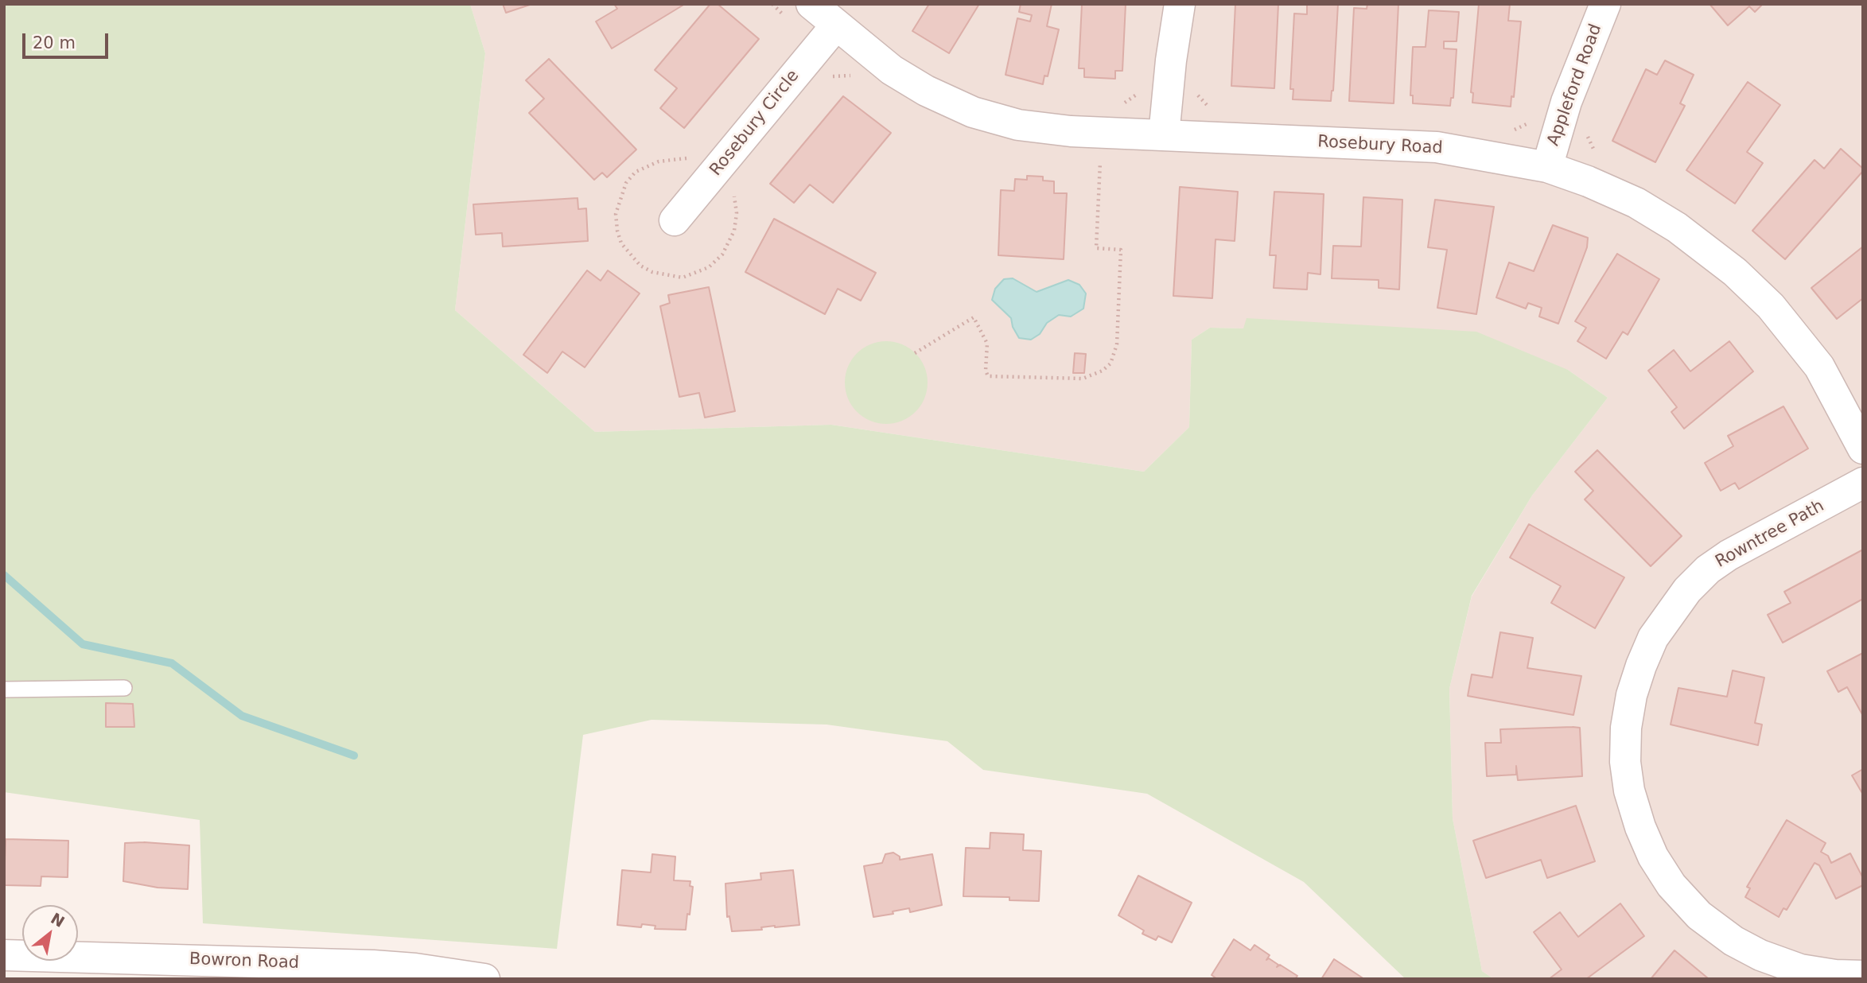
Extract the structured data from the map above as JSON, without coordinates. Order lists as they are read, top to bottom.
{
  "streets": {
    "street": [
      "Appleford Road",
      "Rosebury Circle",
      "Rosebury Road",
      "Rowntree Path",
      "Bowron Road"
    ]
  },
  "crossings": [
    ["Appleford Road", "Rosebury Road"],
    ["Rosebury Circle", "Rosebury Road"]
  ],
  "scale_bar": "20 m",
  "north": "top right"
}
